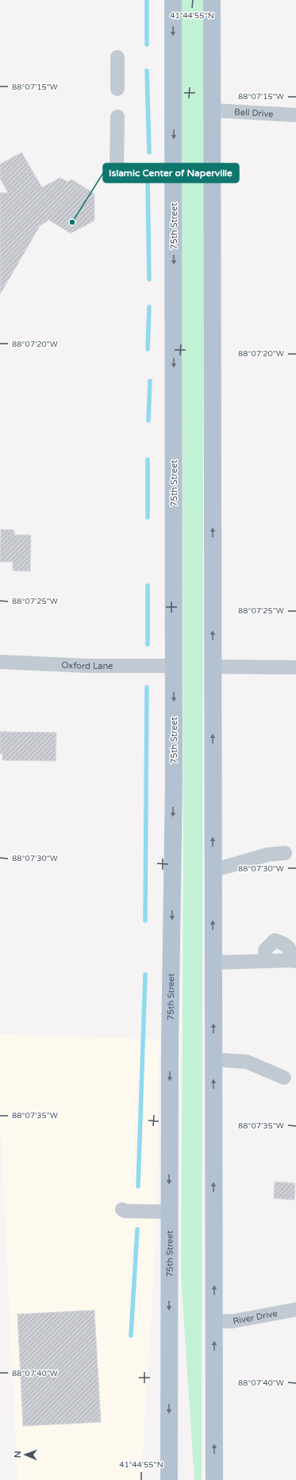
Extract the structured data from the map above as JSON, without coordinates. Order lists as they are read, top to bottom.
{
  "streets": {
    "main road": ["75th Street"],
    "street": ["Bell Drive", "Oxford Lane", "River Drive"]
  },
  "crossings": [
    ["75th Street", "Oxford Lane"]
  ],
  "places": ["Islamic Center of Naperville"],
  "north": "left",
  "coordinates": [
    "41°44'55\"N",
    "88°07'15\"W",
    "88°07'20\"W",
    "88°07'25\"W",
    "88°07'30\"W",
    "88°07'35\"W",
    "88°07'40\"W"
  ]
}
